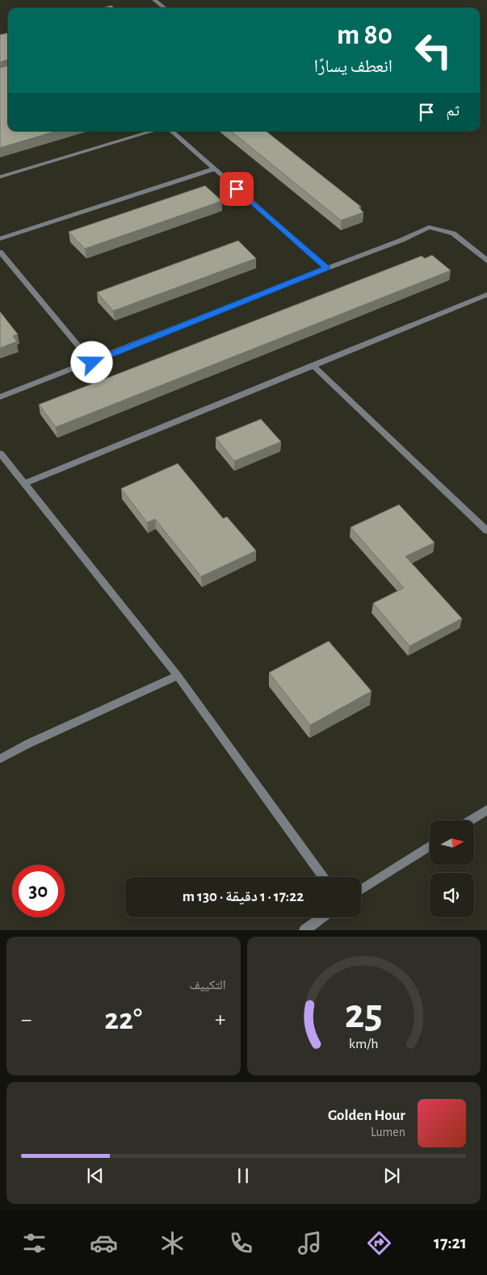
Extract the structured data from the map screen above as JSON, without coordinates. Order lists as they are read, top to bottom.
{
  "north": "right",
  "page": {
    "turn": ["80 m", "انعطف يسارًا"],
    "then": "ثم",
    "limit": "30",
    "trip": "17:22 · 1 دقيقة · 130 m",
    "tile": "التكييف",
    "heat": ["−", "22°", "+"],
    "song": ["Golden Hour", "Lumen"],
    "tabs": "17:21",
    "gauge": ["25", "km/h"]
  }
}
